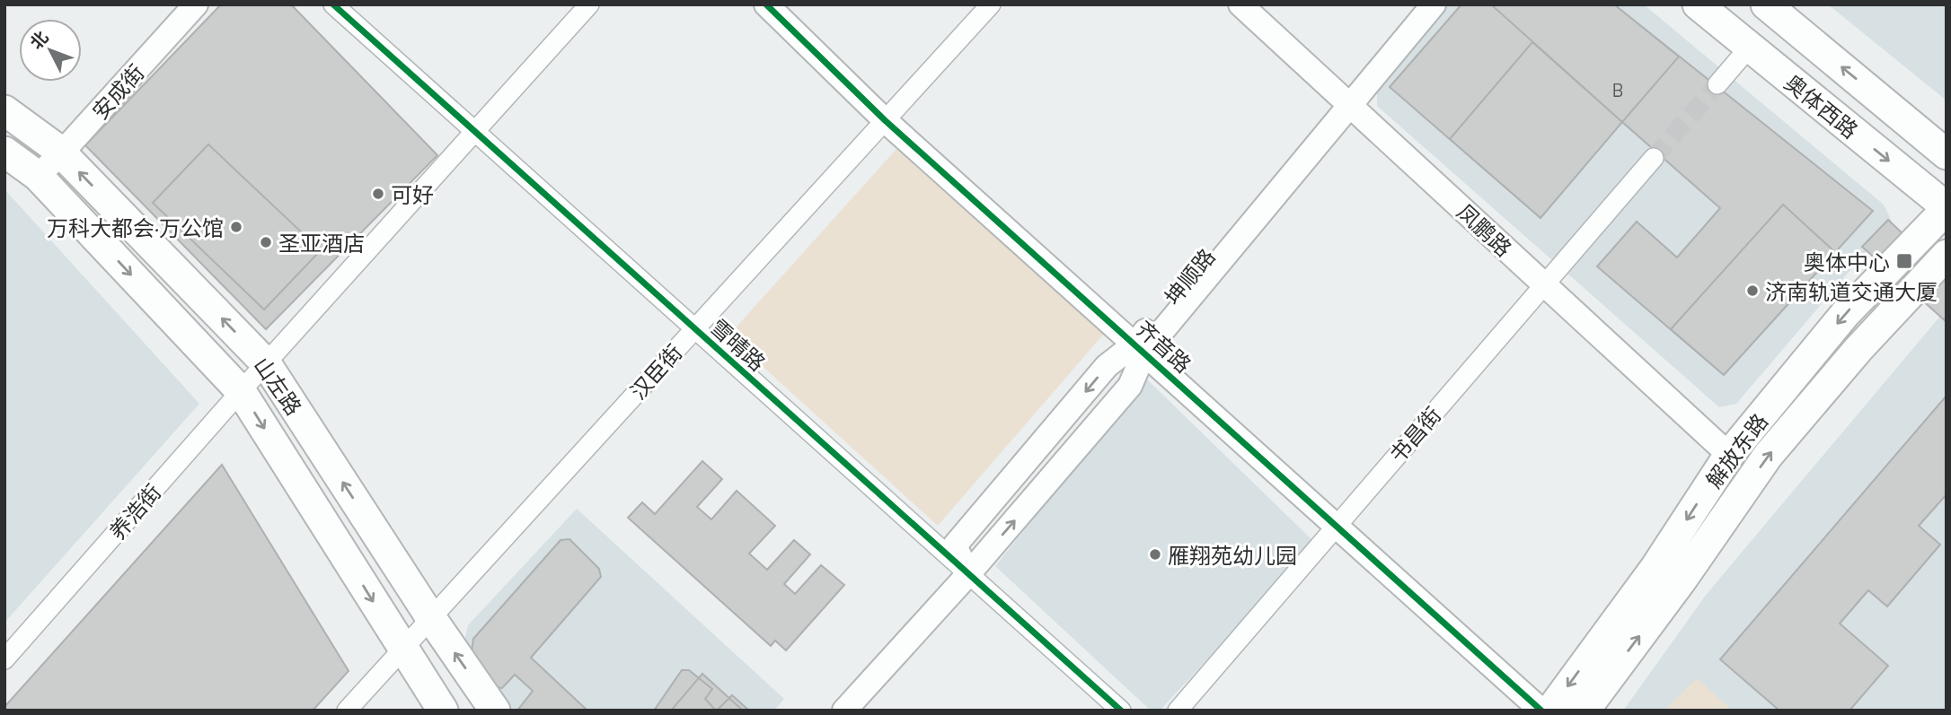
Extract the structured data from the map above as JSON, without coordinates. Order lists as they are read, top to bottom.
{
  "streets": {
    "main road": ["奥体西路", "山左路", "解放东路"],
    "street": [
      "安成街",
      "凤鹏路",
      "坤顺路",
      "雪晴路",
      "齐音路",
      "汉臣街",
      "书昌街",
      "养浩街"
    ]
  },
  "crossings": [
    ["安成街", "山左路"],
    ["奥体西路", "解放东路"],
    ["凤鹏路", "坤顺路"],
    ["凤鹏路", "书昌街"],
    ["凤鹏路", "解放东路"],
    ["坤顺路", "雪晴路"],
    ["坤顺路", "齐音路"],
    ["雪晴路", "汉臣街"],
    ["雪晴路", "养浩街"],
    ["齐音路", "汉臣街"],
    ["齐音路", "书昌街"],
    ["汉臣街", "山左路"],
    ["山左路", "养浩街"]
  ],
  "places": {
    "other": [
      "可好",
      "万科大都会·万公馆",
      "圣亚酒店",
      "济南轨道交通大厦",
      "雁翔苑幼儿园"
    ],
    "transit": ["奥体中心"]
  },
  "house_numbers": ["B"],
  "north": "top left"
}
